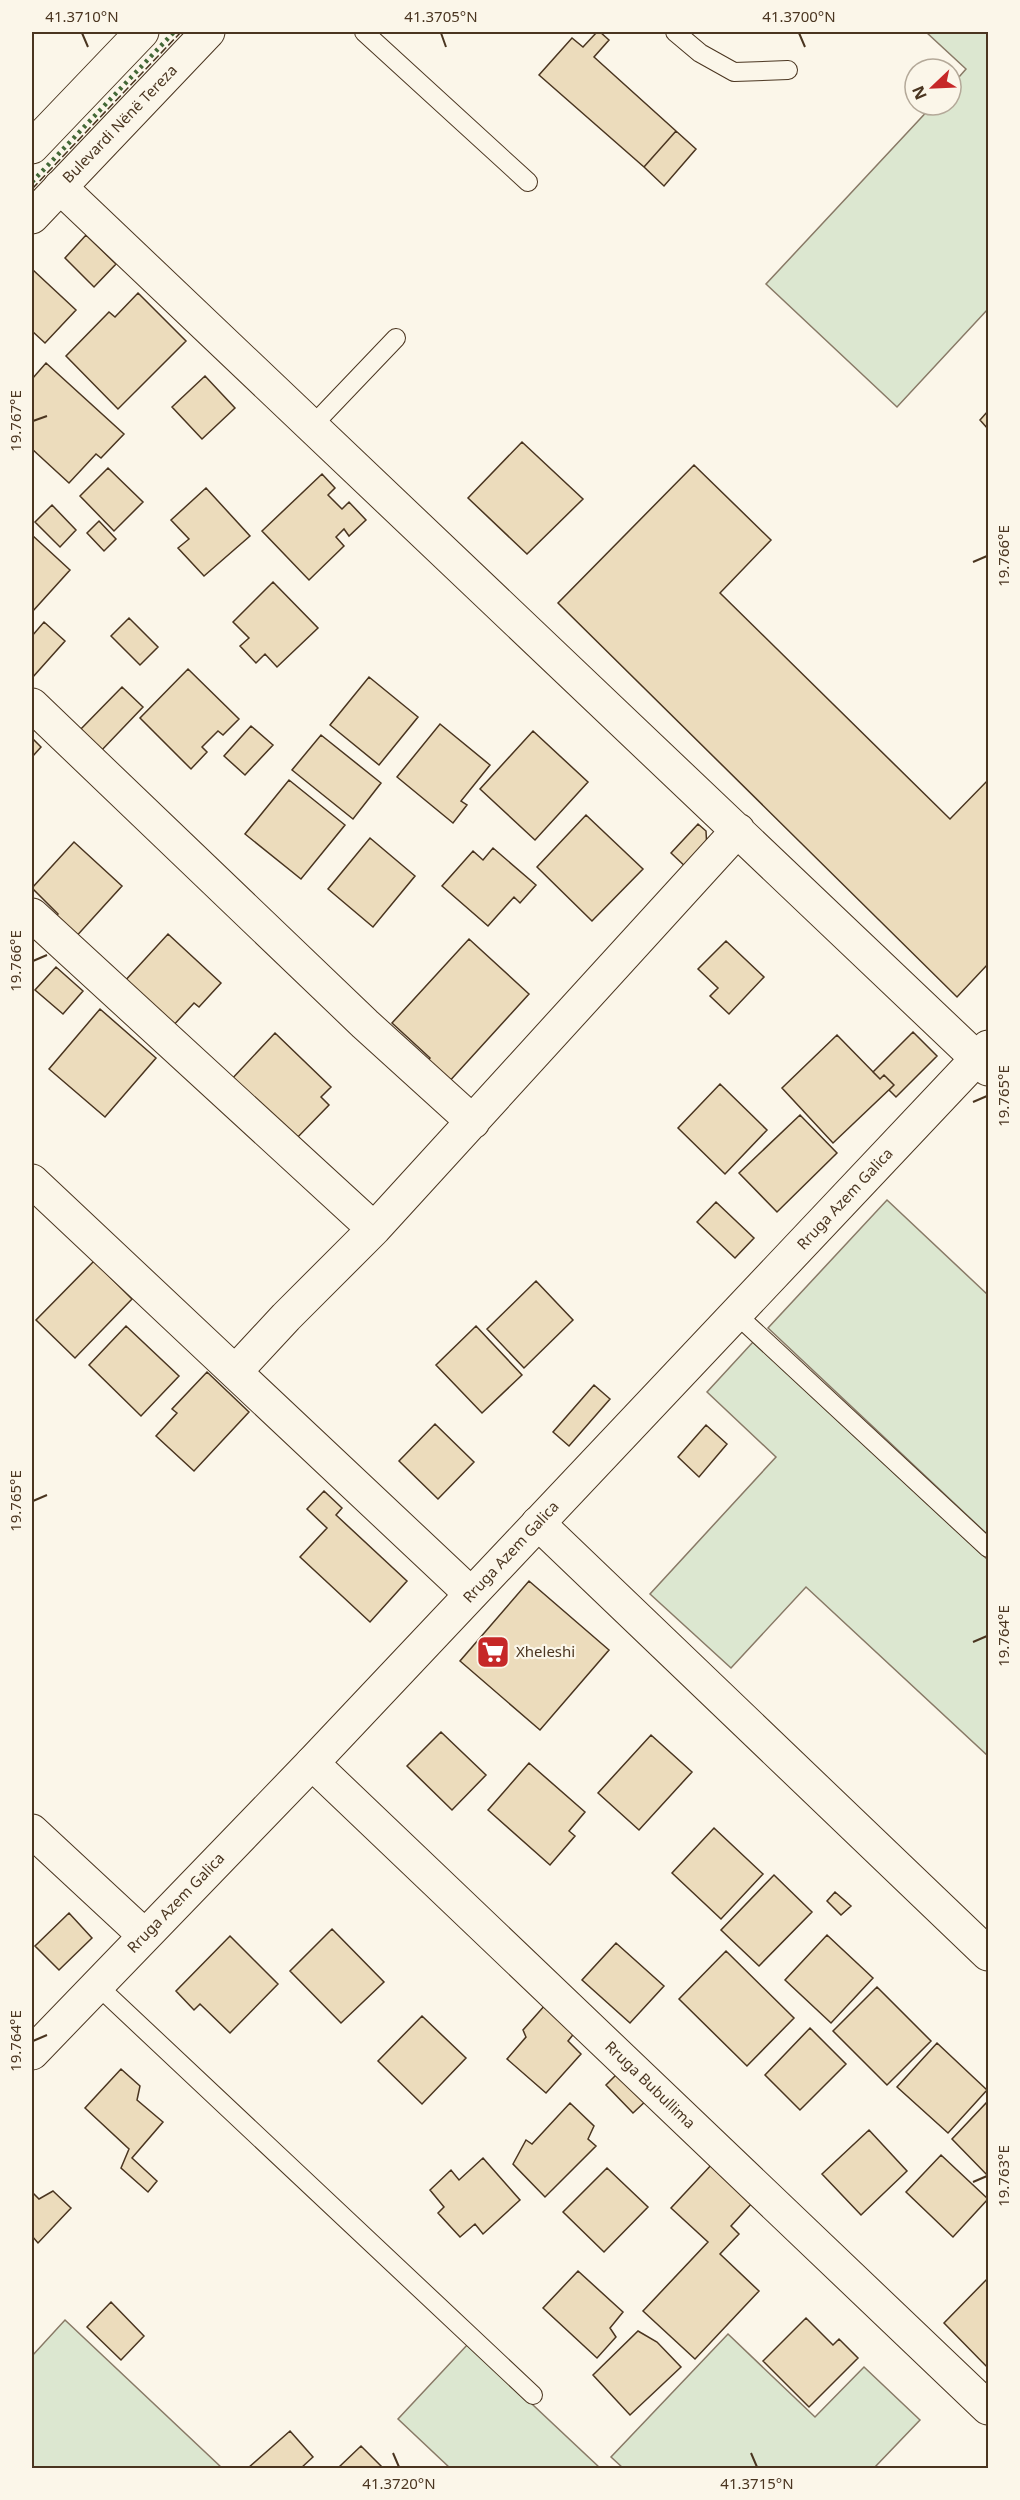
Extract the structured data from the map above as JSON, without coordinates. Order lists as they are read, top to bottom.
{
  "streets": {
    "street": ["Bulevardi Nënë Tereza", "Rruga Azem Galica", "Rruga Bubullima"]
  },
  "crossings": [
    ["Rruga Azem Galica", "Rruga Bubullima"]
  ],
  "places": {
    "supermarket": ["Xheleshi"]
  },
  "north": "bottom left",
  "coordinates": [
    "41.3710°N",
    "41.3705°N",
    "41.3700°N",
    "19.767°E",
    "19.766°E",
    "19.765°E",
    "19.764°E",
    "19.763°E",
    "41.3720°N",
    "41.3715°N"
  ]
}
